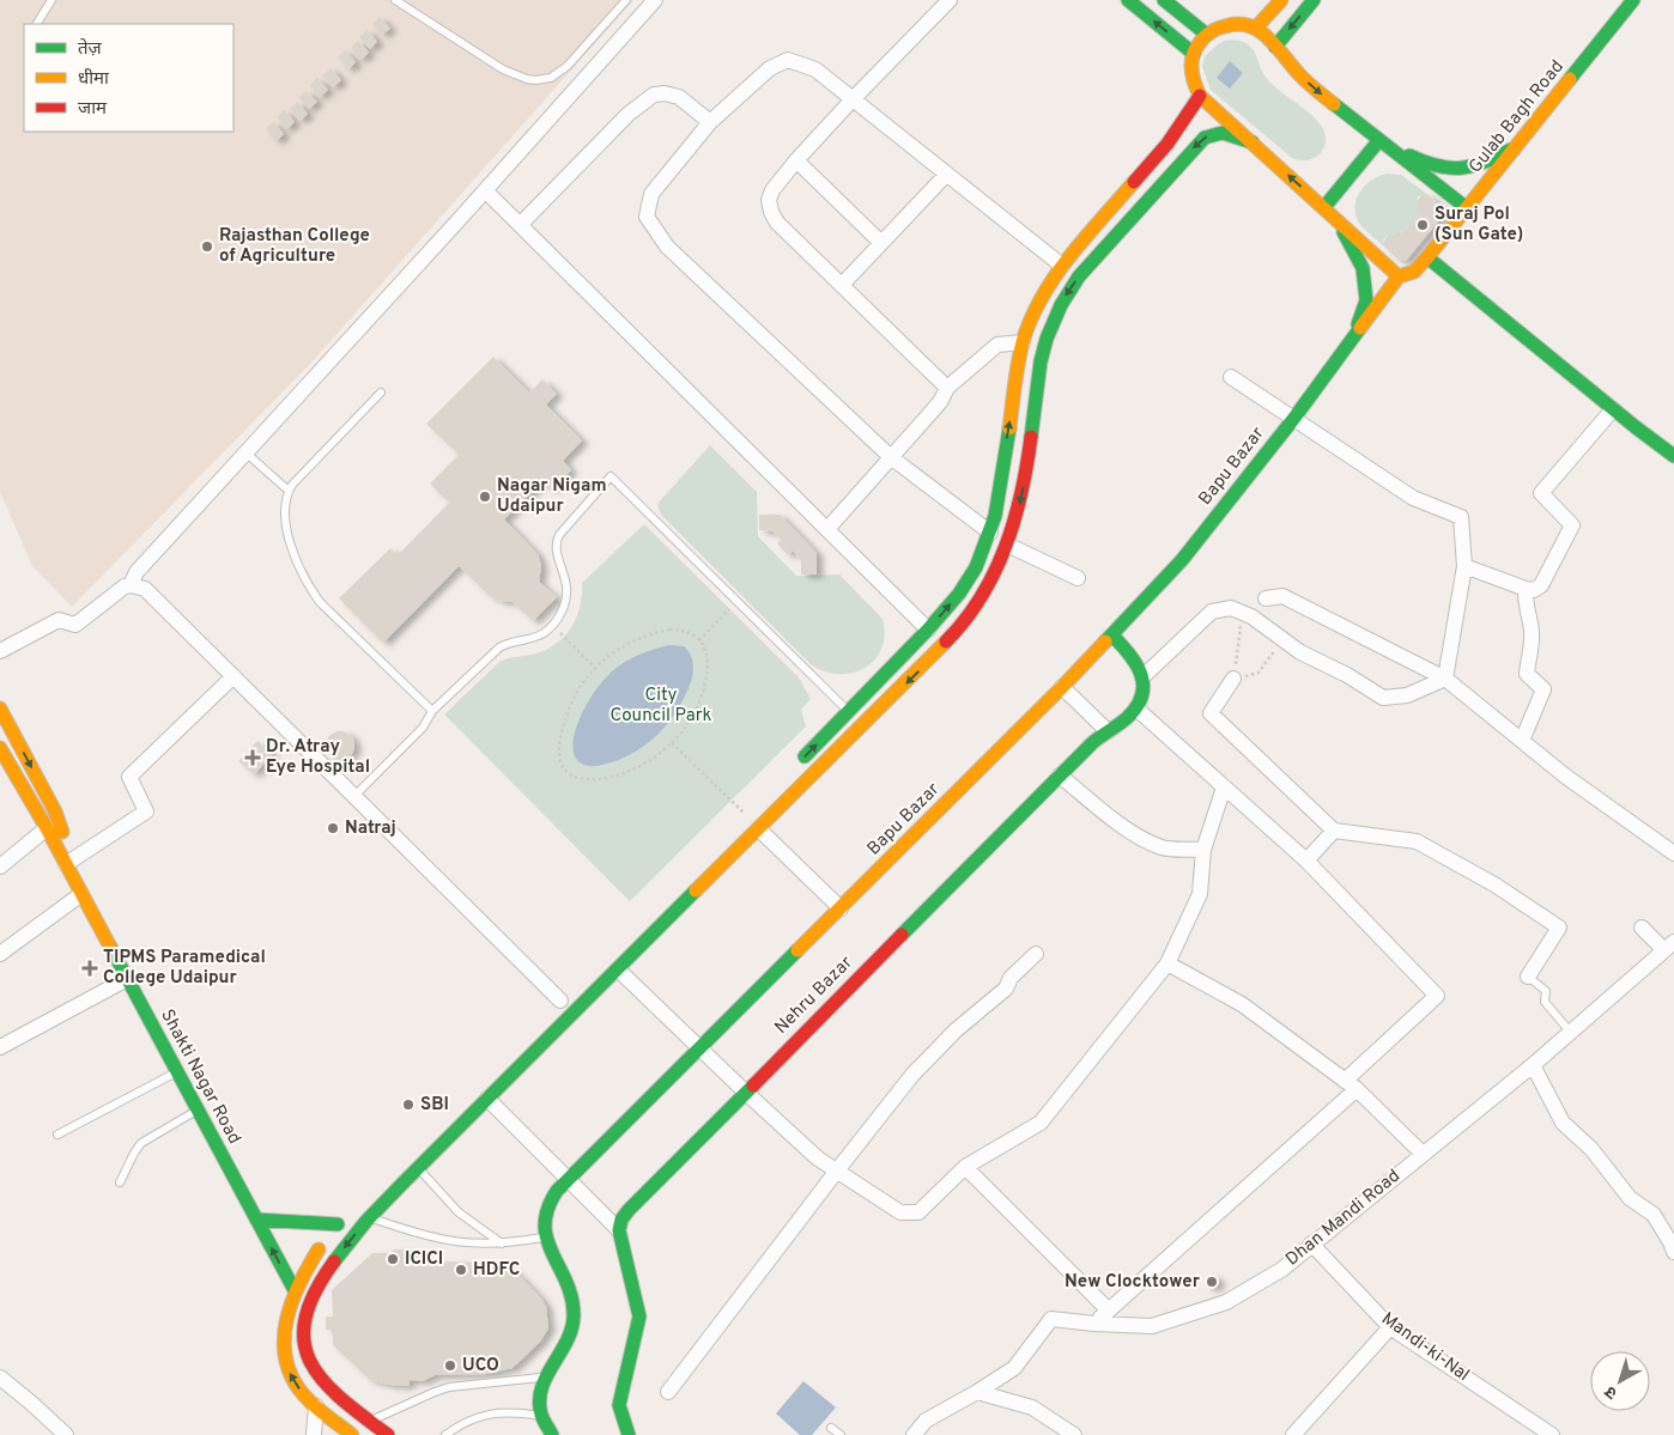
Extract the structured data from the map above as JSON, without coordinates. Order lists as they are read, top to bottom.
{
  "streets": {
    "main road": [
      "Gulab Bagh Road",
      "Bapu Bazar",
      "Nehru Bazar",
      "Shakti Nagar Road"
    ],
    "street": ["Dhan Mandi Road", "Mandi-ki-Nal"]
  },
  "crossings": [
    ["Gulab Bagh Road", "Bapu Bazar"],
    ["Dhan Mandi Road", "Mandi-ki-Nal"]
  ],
  "parks": ["City Council Park"],
  "places": {
    "other": [
      "Suraj Pol (Sun Gate)",
      "Rajasthan College of Agriculture",
      "Nagar Nigam Udaipur",
      "Natraj",
      "SBI",
      "ICICI",
      "HDFC",
      "New Clocktower",
      "UCO"
    ],
    "health": ["Dr. Atray Eye Hospital", "TIPMS Paramedical College Udaipur"]
  },
  "legend": ["तेज़", "धीमा", "जाम"],
  "north": "bottom left"
}
